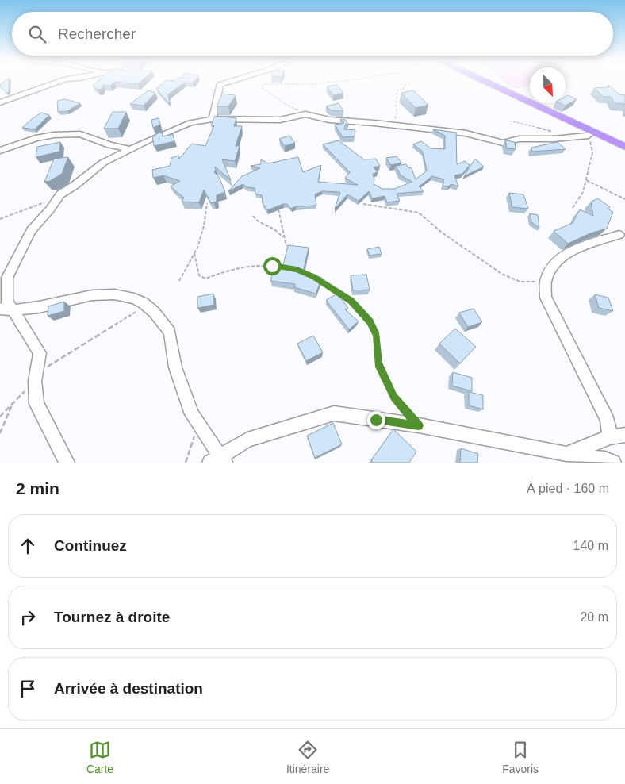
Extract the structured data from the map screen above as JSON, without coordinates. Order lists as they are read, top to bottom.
{
  "north": "bottom right",
  "page": {
    "search": "Rechercher",
    "heading": ["2 min", "À pied · 160 m"],
    "list": [
      ["Continuez", "140 m"],
      ["Tournez à droite", "20 m"],
      "Arrivée à destination"
    ],
    "nav": ["Carte", "Itinéraire", "Favoris"]
  }
}
